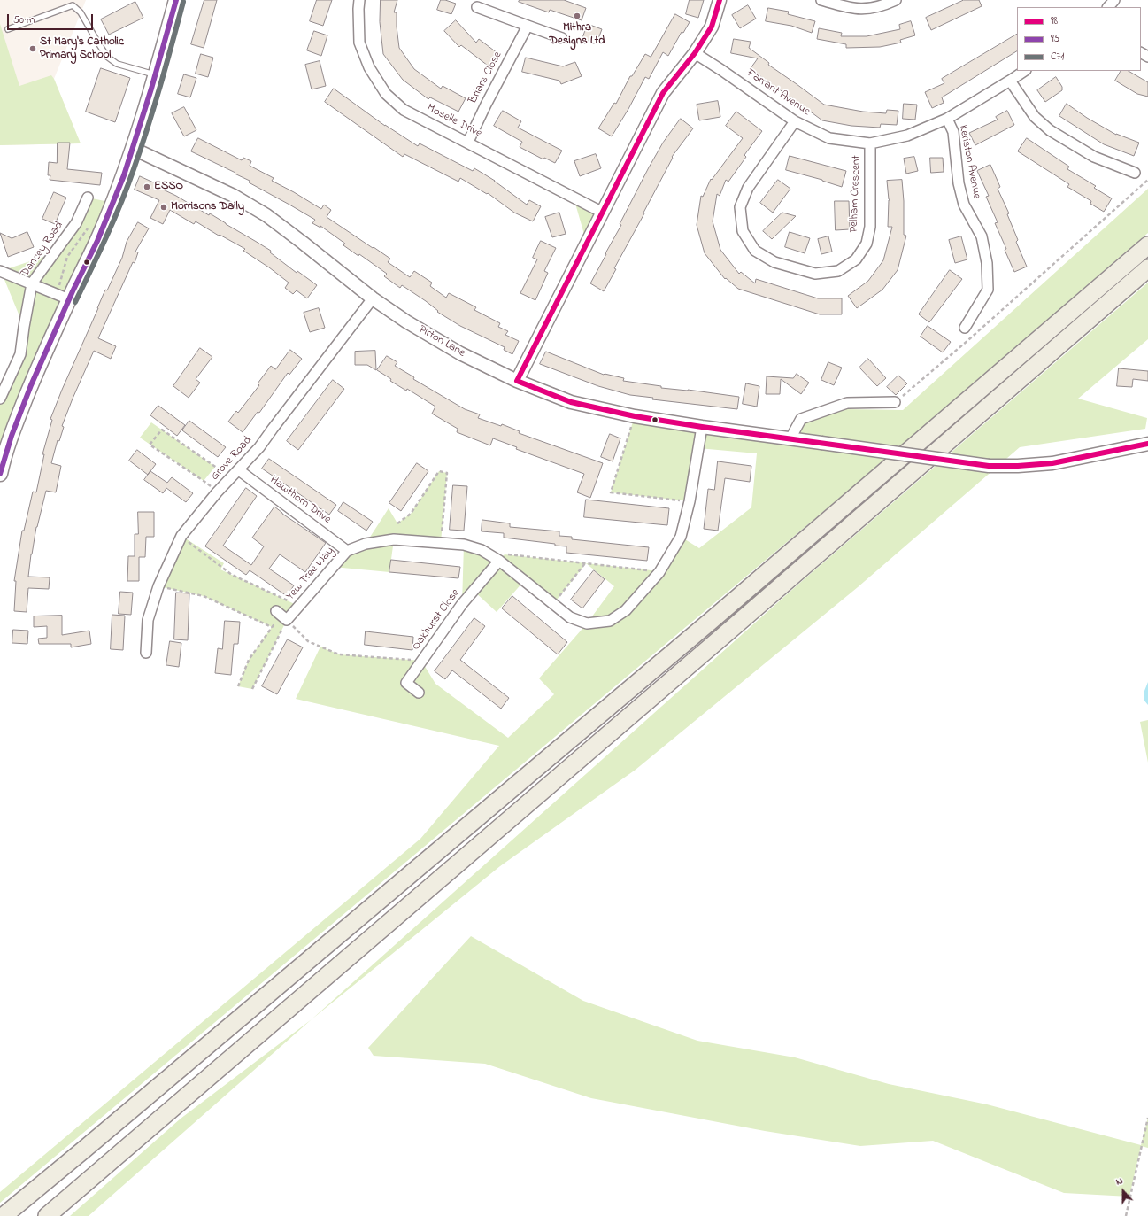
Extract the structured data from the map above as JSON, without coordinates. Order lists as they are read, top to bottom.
{
  "streets": {
    "street": [
      "Briars Close",
      "Farrant Avenue",
      "Moselle Drive",
      "Keriston Avenue",
      "Pelham Crescent",
      "Dancey Road",
      "Pirton Lane",
      "Grove Road",
      "Hawthorn Drive",
      "Yew Tree Way",
      "Oakhurst Close"
    ]
  },
  "crossings": [
    ["Briars Close", "Moselle Drive"],
    ["Farrant Avenue", "Keriston Avenue"],
    ["Farrant Avenue", "Pelham Crescent"],
    ["Pirton Lane", "Grove Road"],
    ["Pirton Lane", "Yew Tree Way"],
    ["Grove Road", "Hawthorn Drive"],
    ["Hawthorn Drive", "Yew Tree Way"],
    ["Yew Tree Way", "Oakhurst Close"]
  ],
  "places": [
    "Mithra Designs Ltd",
    "St Mary's Catholic Primary School",
    "ESSO",
    "Morrisons Daily"
  ],
  "lines": ["transit line 98", "transit line 95", "transit line C71"],
  "legend": ["98", "95", "C71"],
  "scale_bar": "50 m",
  "north": "top"
}
